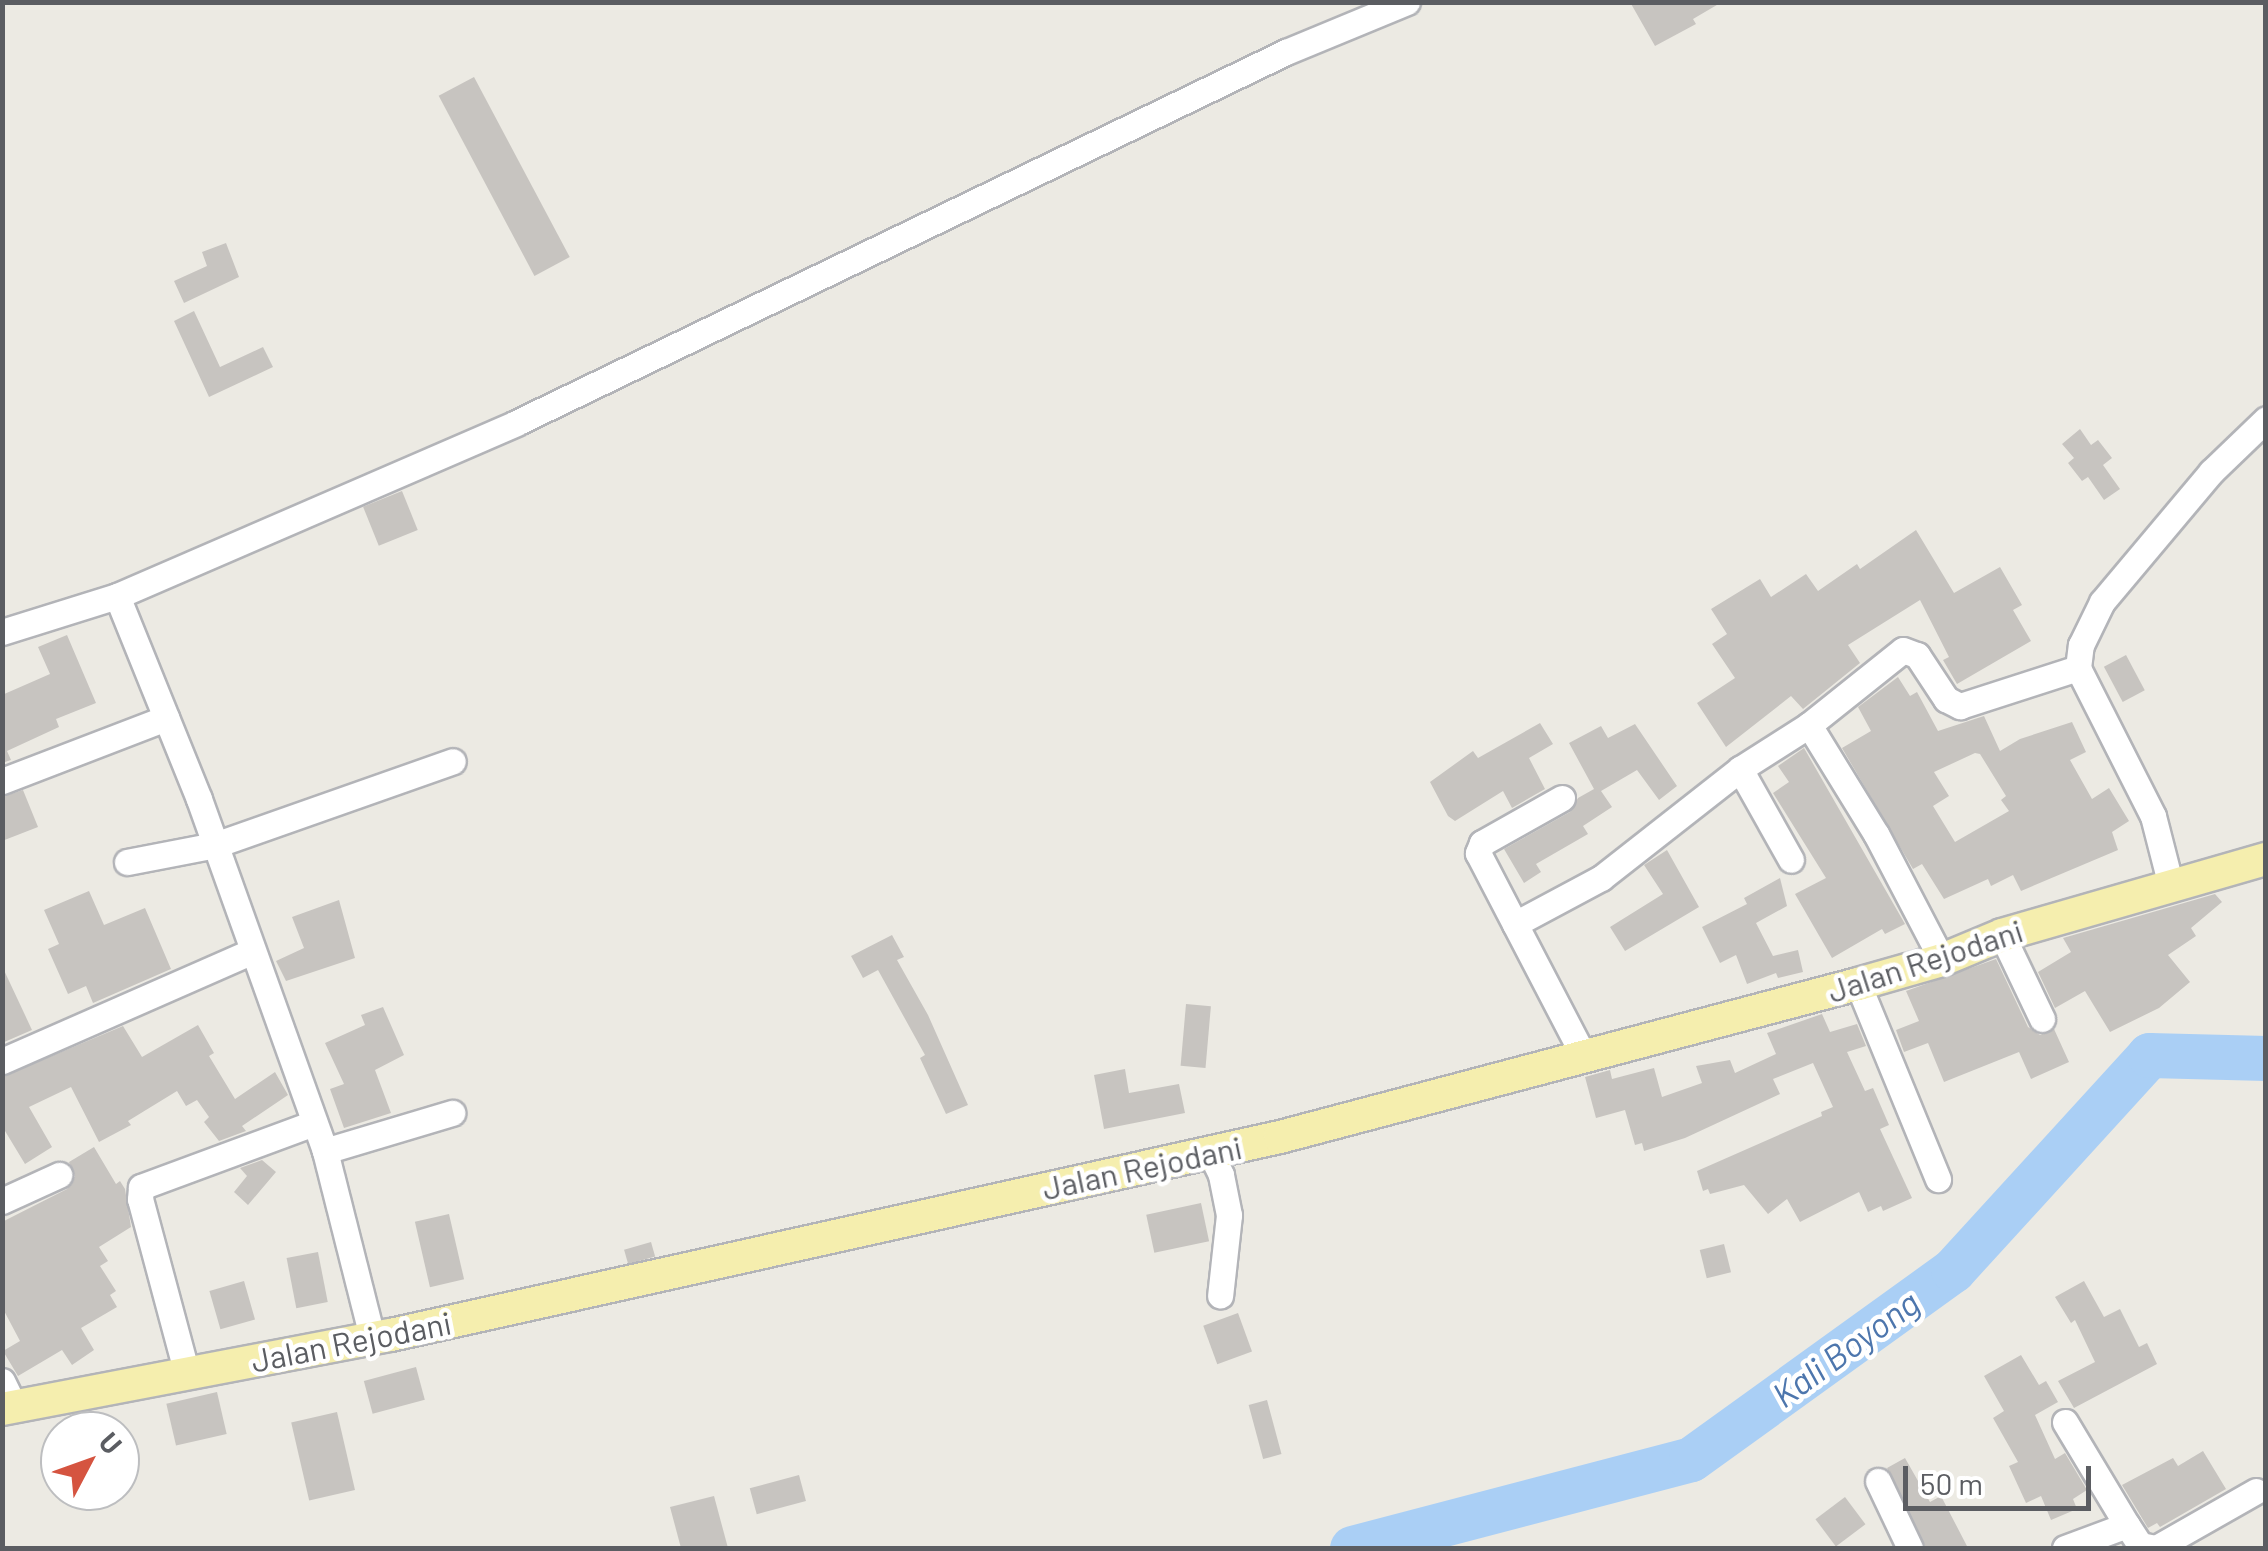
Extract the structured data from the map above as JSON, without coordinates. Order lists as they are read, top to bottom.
{
  "streets": {
    "main road": ["Jalan Rejodani"]
  },
  "water": ["Kali Boyong"],
  "scale_bar": "50 m",
  "north": "top right"
}
